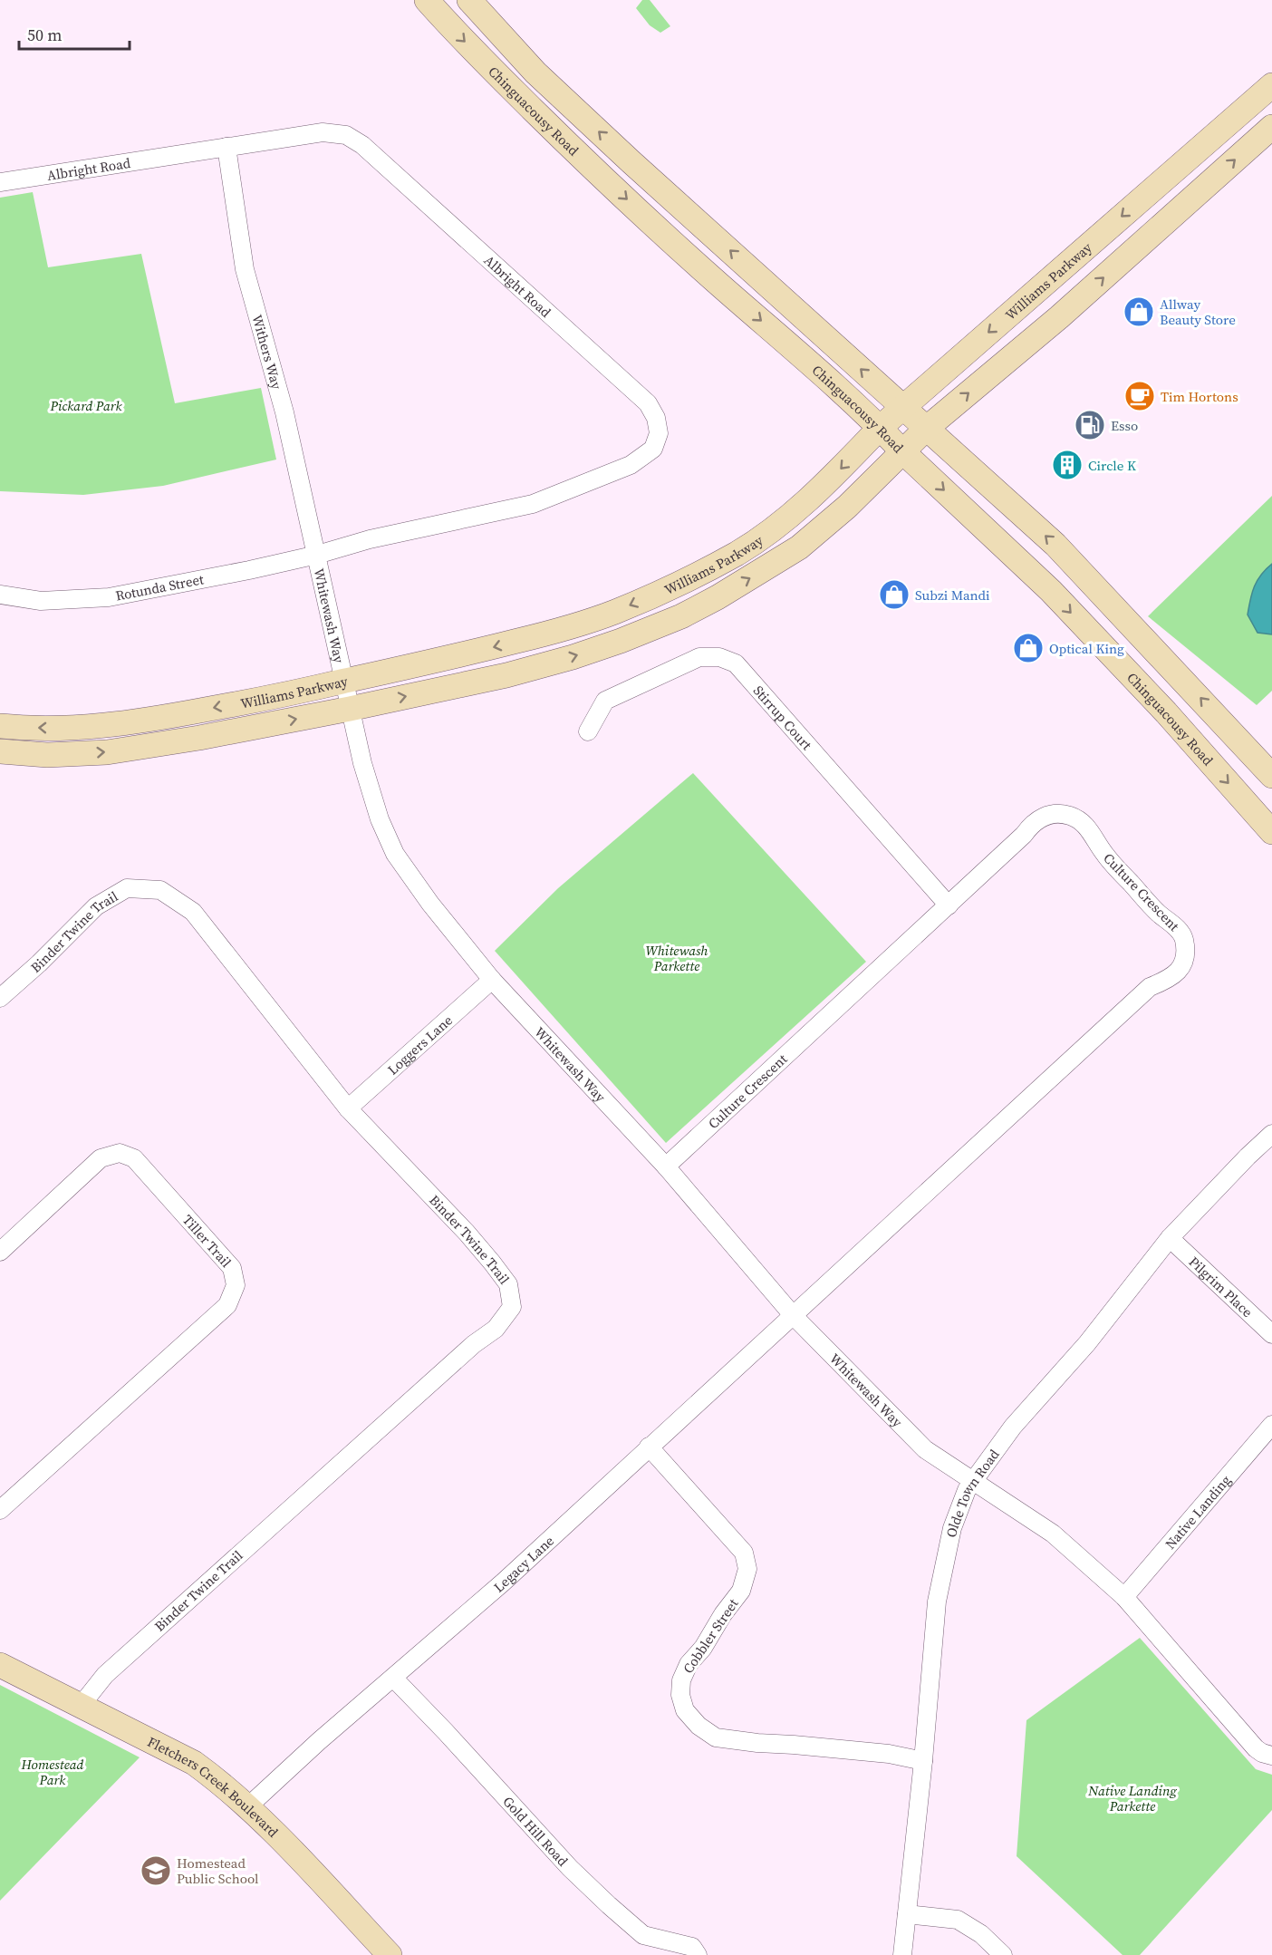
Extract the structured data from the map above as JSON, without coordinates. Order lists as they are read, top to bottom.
{
  "streets": {
    "main road": ["Chinguacousy Road", "Williams Parkway", "Fletchers Creek Boulevard"],
    "street": [
      "Albright Road",
      "Withers Way",
      "Rotunda Street",
      "Whitewash Way",
      "Stirrup Court",
      "Culture Crescent",
      "Binder Twine Trail",
      "Loggers Lane",
      "Tiller Trail",
      "Pilgrim Place",
      "Olde Town Road",
      "Native Landing",
      "Legacy Lane",
      "Cobbler Street",
      "Gold Hill Road"
    ]
  },
  "crossings": [
    ["Chinguacousy Road", "Williams Parkway"],
    ["Albright Road", "Withers Way"],
    ["Albright Road", "Rotunda Street"],
    ["Albright Road", "Whitewash Way"],
    ["Williams Parkway", "Whitewash Way"],
    ["Withers Way", "Rotunda Street"],
    ["Withers Way", "Whitewash Way"],
    ["Rotunda Street", "Whitewash Way"],
    ["Whitewash Way", "Culture Crescent"],
    ["Whitewash Way", "Loggers Lane"],
    ["Whitewash Way", "Olde Town Road"],
    ["Whitewash Way", "Legacy Lane"],
    ["Stirrup Court", "Culture Crescent"],
    ["Culture Crescent", "Legacy Lane"],
    ["Binder Twine Trail", "Loggers Lane"],
    ["Binder Twine Trail", "Fletchers Creek Boulevard"],
    ["Pilgrim Place", "Olde Town Road"],
    ["Olde Town Road", "Cobbler Street"],
    ["Legacy Lane", "Cobbler Street"],
    ["Legacy Lane", "Fletchers Creek Boulevard"],
    ["Legacy Lane", "Gold Hill Road"]
  ],
  "parks": [
    "Pickard Park",
    "Whitewash Parkette",
    "Homestead Park",
    "Native Landing Parkette"
  ],
  "places": {
    "shop": ["Allway Beauty Store", "Subzi Mandi", "Optical King"],
    "cafe": ["Tim Hortons"],
    "fuel station": ["Esso"],
    "building": ["Circle K"],
    "school or university": ["Homestead Public School"]
  },
  "scale_bar": "50 m"
}
